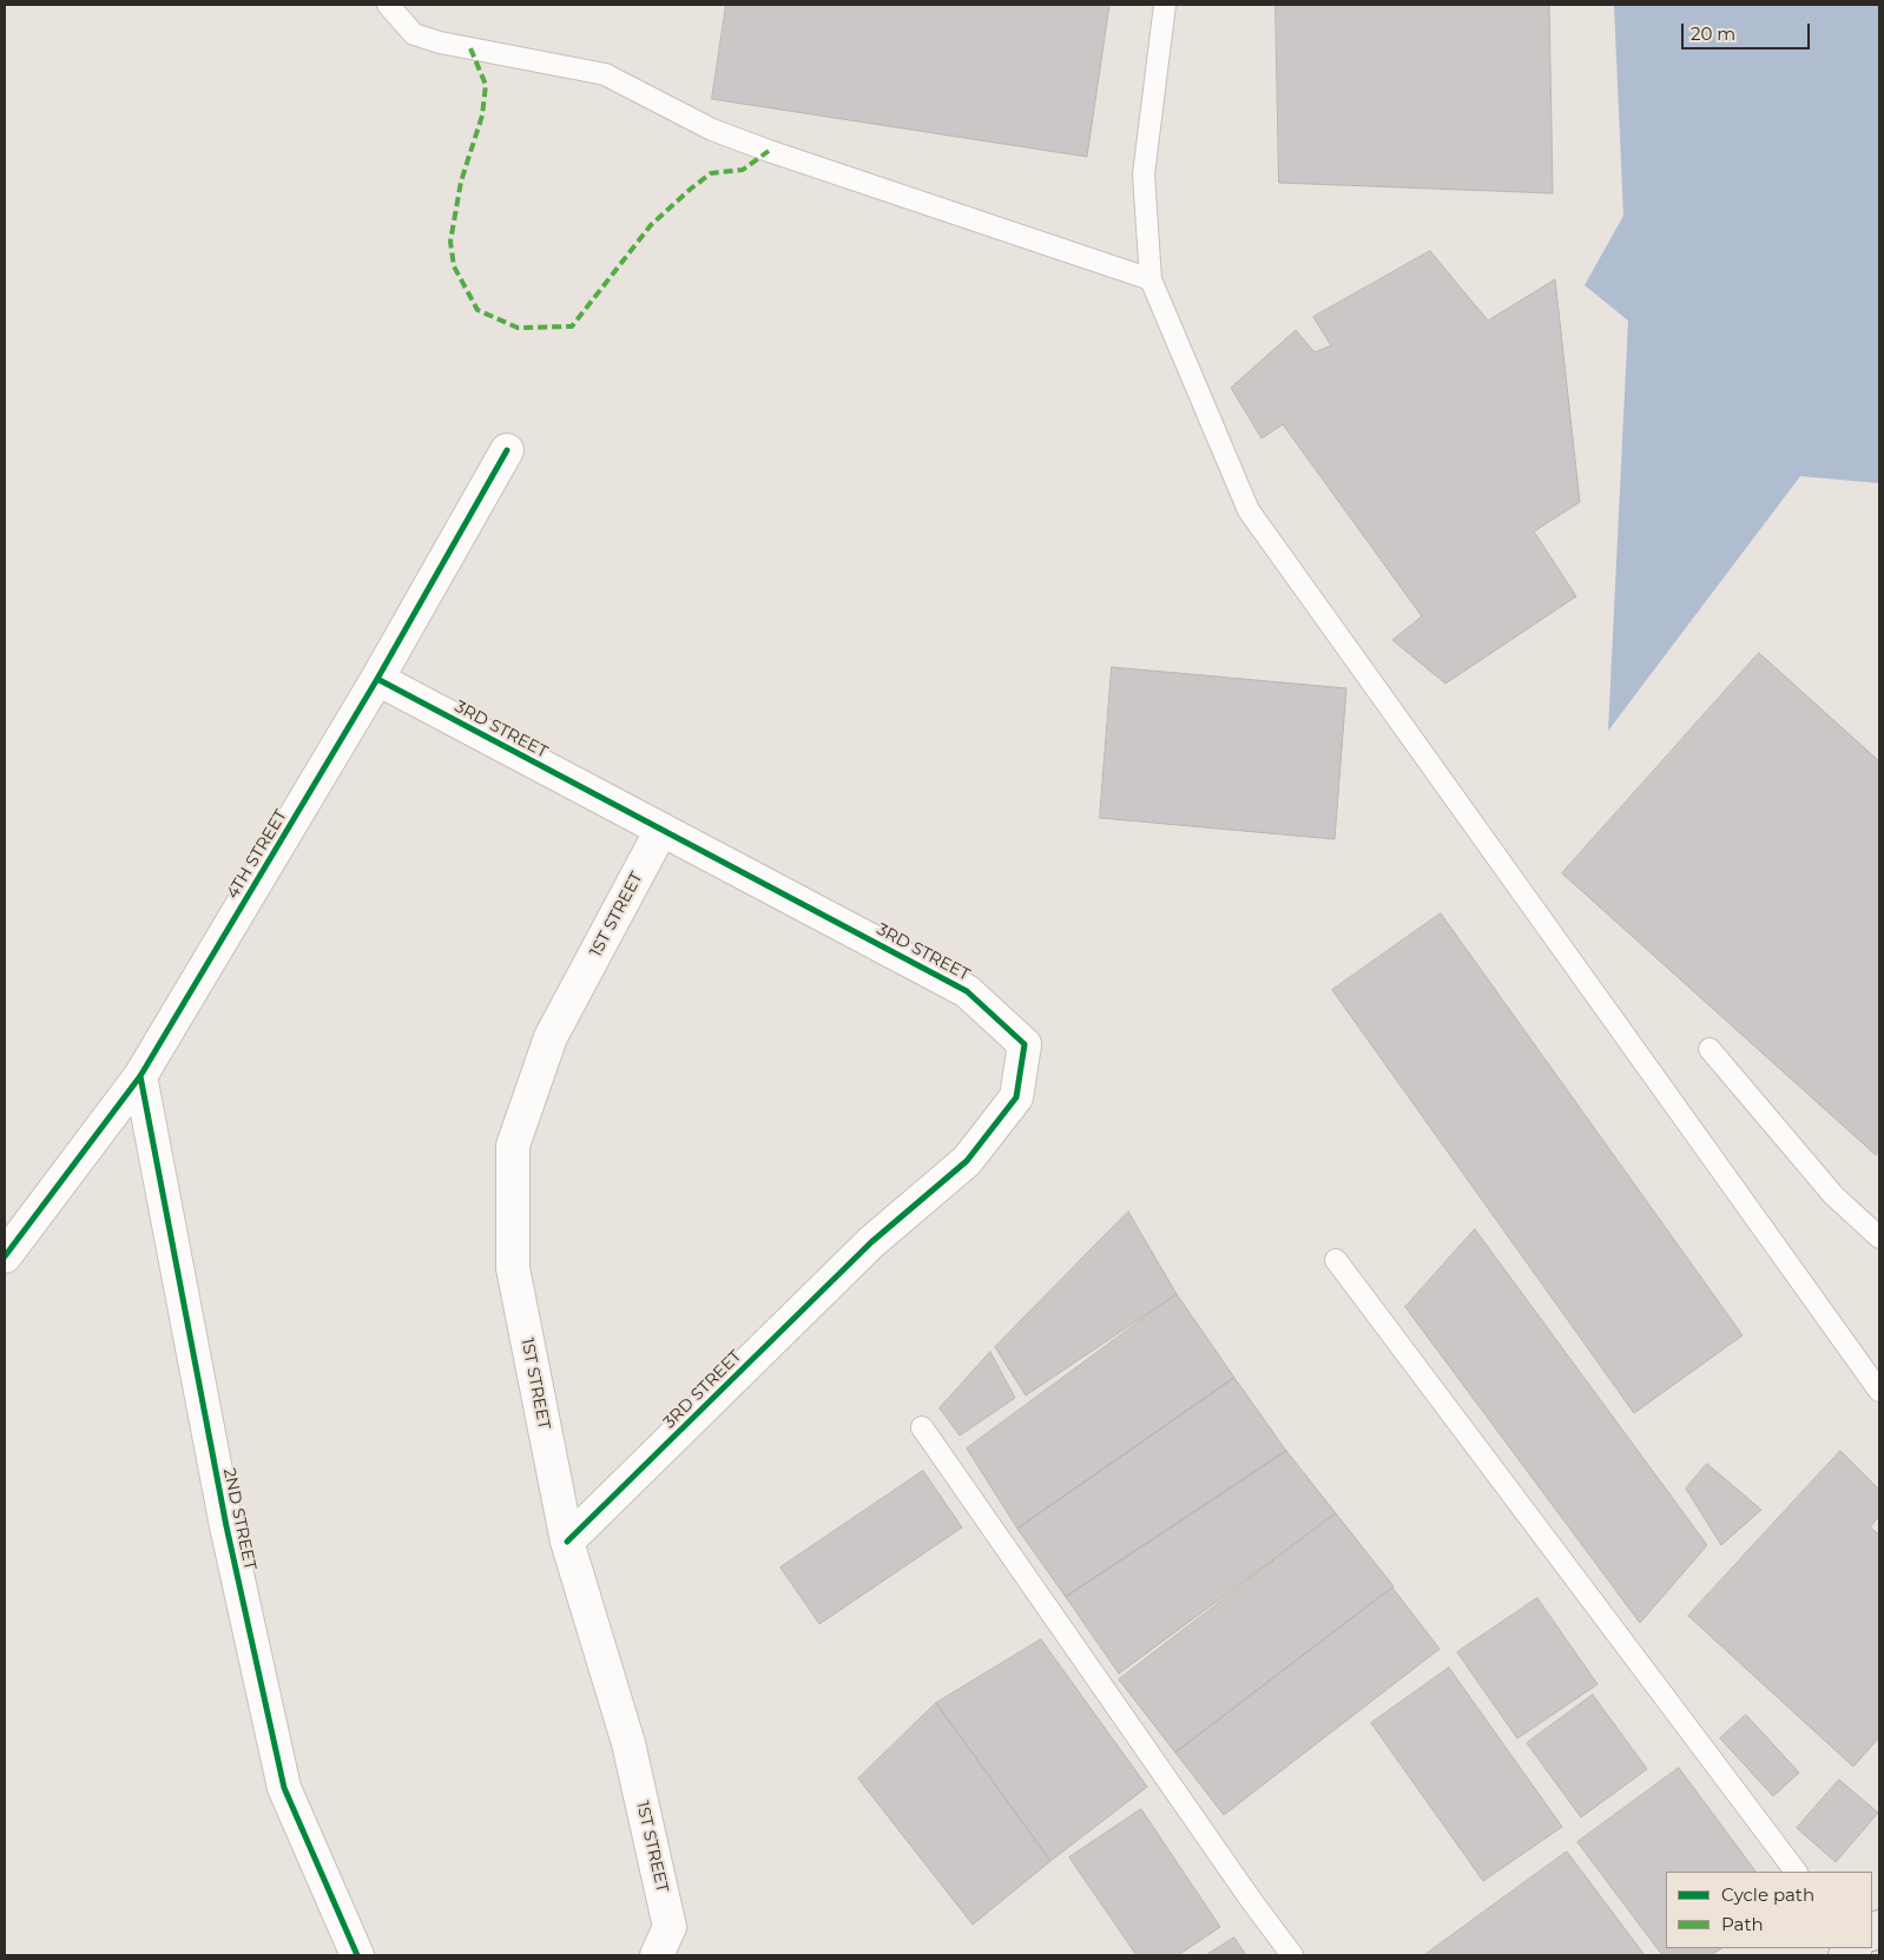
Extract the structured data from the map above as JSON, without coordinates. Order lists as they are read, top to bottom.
{
  "streets": {
    "street": [
      "3RD STREET",
      "4TH STREET",
      "1ST STREET",
      "2ND STREET"
    ]
  },
  "crossings": [
    ["3RD STREET", "4TH STREET"],
    ["3RD STREET", "1ST STREET"],
    ["4TH STREET", "2ND STREET"]
  ],
  "legend": ["Cycle path", "Path"],
  "scale_bar": "20 m"
}
